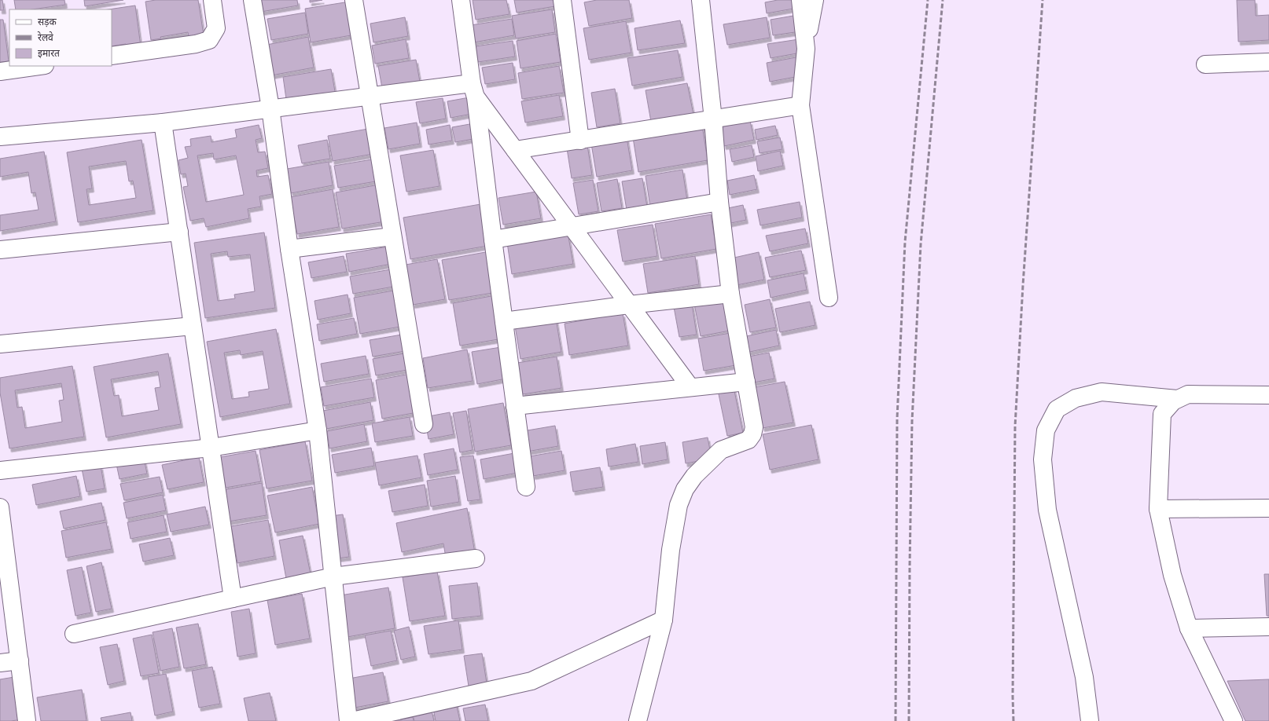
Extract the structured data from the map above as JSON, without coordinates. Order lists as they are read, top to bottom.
{
  "legend": ["सड़क", "रेलवे", "इमारत"]
}
